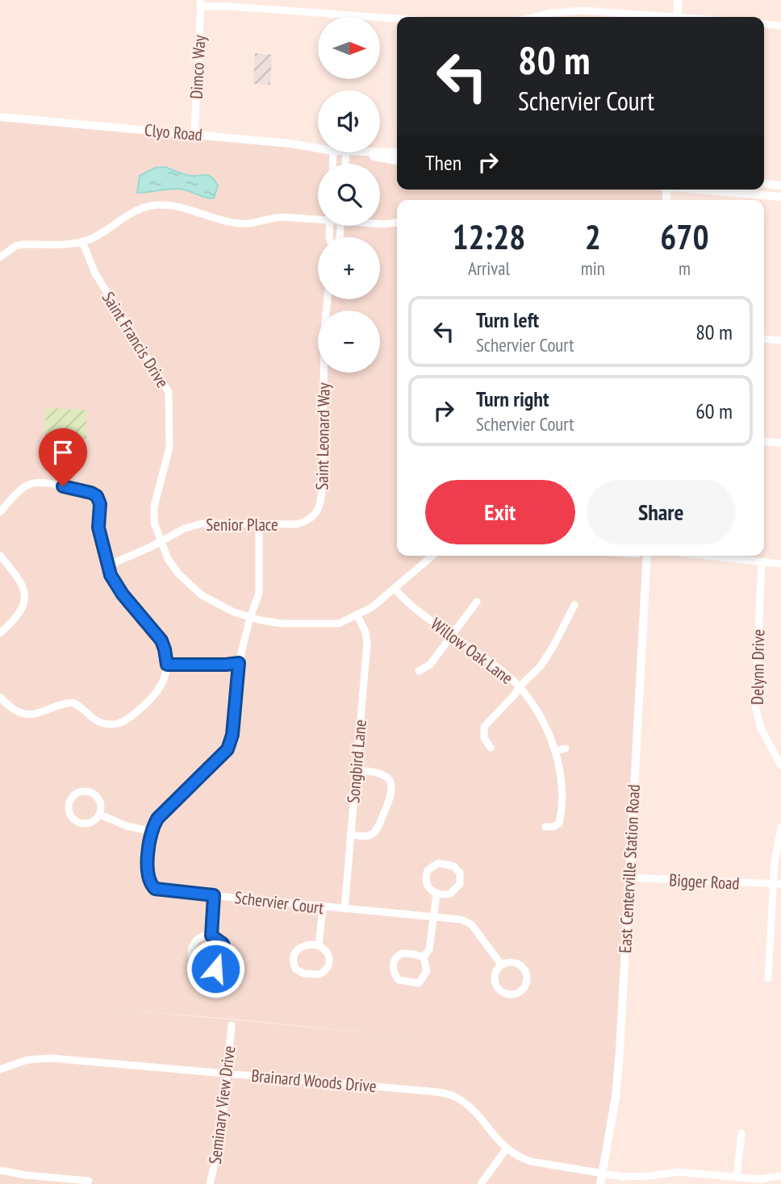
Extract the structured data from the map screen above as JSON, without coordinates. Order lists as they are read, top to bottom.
{
  "streets": {
    "street": [
      "Dimco Way",
      "Clyo Road",
      "Saint Francis Drive",
      "Saint Leonard Way",
      "Senior Place",
      "Willow Oak Lane",
      "Delynn Drive",
      "Songbird Lane",
      "East Centerville Station Road",
      "Bigger Road",
      "Schervier Court",
      "Brainard Woods Drive",
      "Seminary View Drive"
    ]
  },
  "crossings": [
    ["Dimco Way", "Clyo Road"],
    ["Saint Francis Drive", "Senior Place"],
    ["Saint Francis Drive", "Willow Oak Lane"],
    ["Saint Francis Drive", "Songbird Lane"],
    ["Saint Francis Drive", "Schervier Court"],
    ["Saint Leonard Way", "Senior Place"],
    ["Senior Place", "Schervier Court"],
    ["Songbird Lane", "Schervier Court"],
    ["East Centerville Station Road", "Bigger Road"],
    ["East Centerville Station Road", "Brainard Woods Drive"],
    ["Brainard Woods Drive", "Seminary View Drive"]
  ],
  "north": "right",
  "page": {
    "map_buttons": ["+", "−"],
    "turn": ["80 m", "Schervier Court"],
    "then": "Then",
    "eta": [
      "12:28",
      "Arrival",
      "2",
      "min",
      "670",
      "m"
    ],
    "list": [
      {
        "name": "Turn left",
        "note": "Schervier Court",
        "value": "80 m"
      },
      {
        "name": "Turn right",
        "note": "Schervier Court",
        "value": "60 m"
      }
    ],
    "buttons": ["Exit", "Share"]
  }
}
